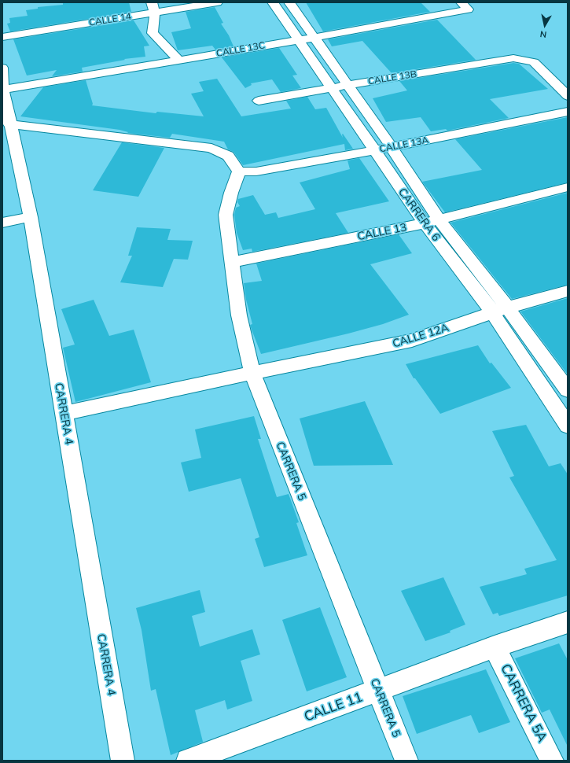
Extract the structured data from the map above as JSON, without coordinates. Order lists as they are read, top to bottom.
{
  "streets": {
    "street": [
      "CALLE 14",
      "CALLE 13C",
      "CALLE 13B",
      "CALLE 13A",
      "CARRERA 6",
      "CALLE 13",
      "CALLE 12A",
      "CARRERA 4",
      "CARRERA 5",
      "CARRERA 5A",
      "CALLE 11"
    ]
  },
  "crossings": [
    ["CALLE 13C", "CARRERA 6"],
    ["CALLE 13C", "CARRERA 4"],
    ["CALLE 13B", "CARRERA 6"],
    ["CALLE 13A", "CARRERA 6"],
    ["CALLE 13A", "CARRERA 5"],
    ["CARRERA 6", "CALLE 13"],
    ["CARRERA 6", "CALLE 12A"],
    ["CALLE 13", "CARRERA 5"],
    ["CALLE 12A", "CARRERA 4"],
    ["CALLE 12A", "CARRERA 5"],
    ["CARRERA 5", "CALLE 11"],
    ["CARRERA 5A", "CALLE 11"]
  ],
  "north": "bottom"
}
